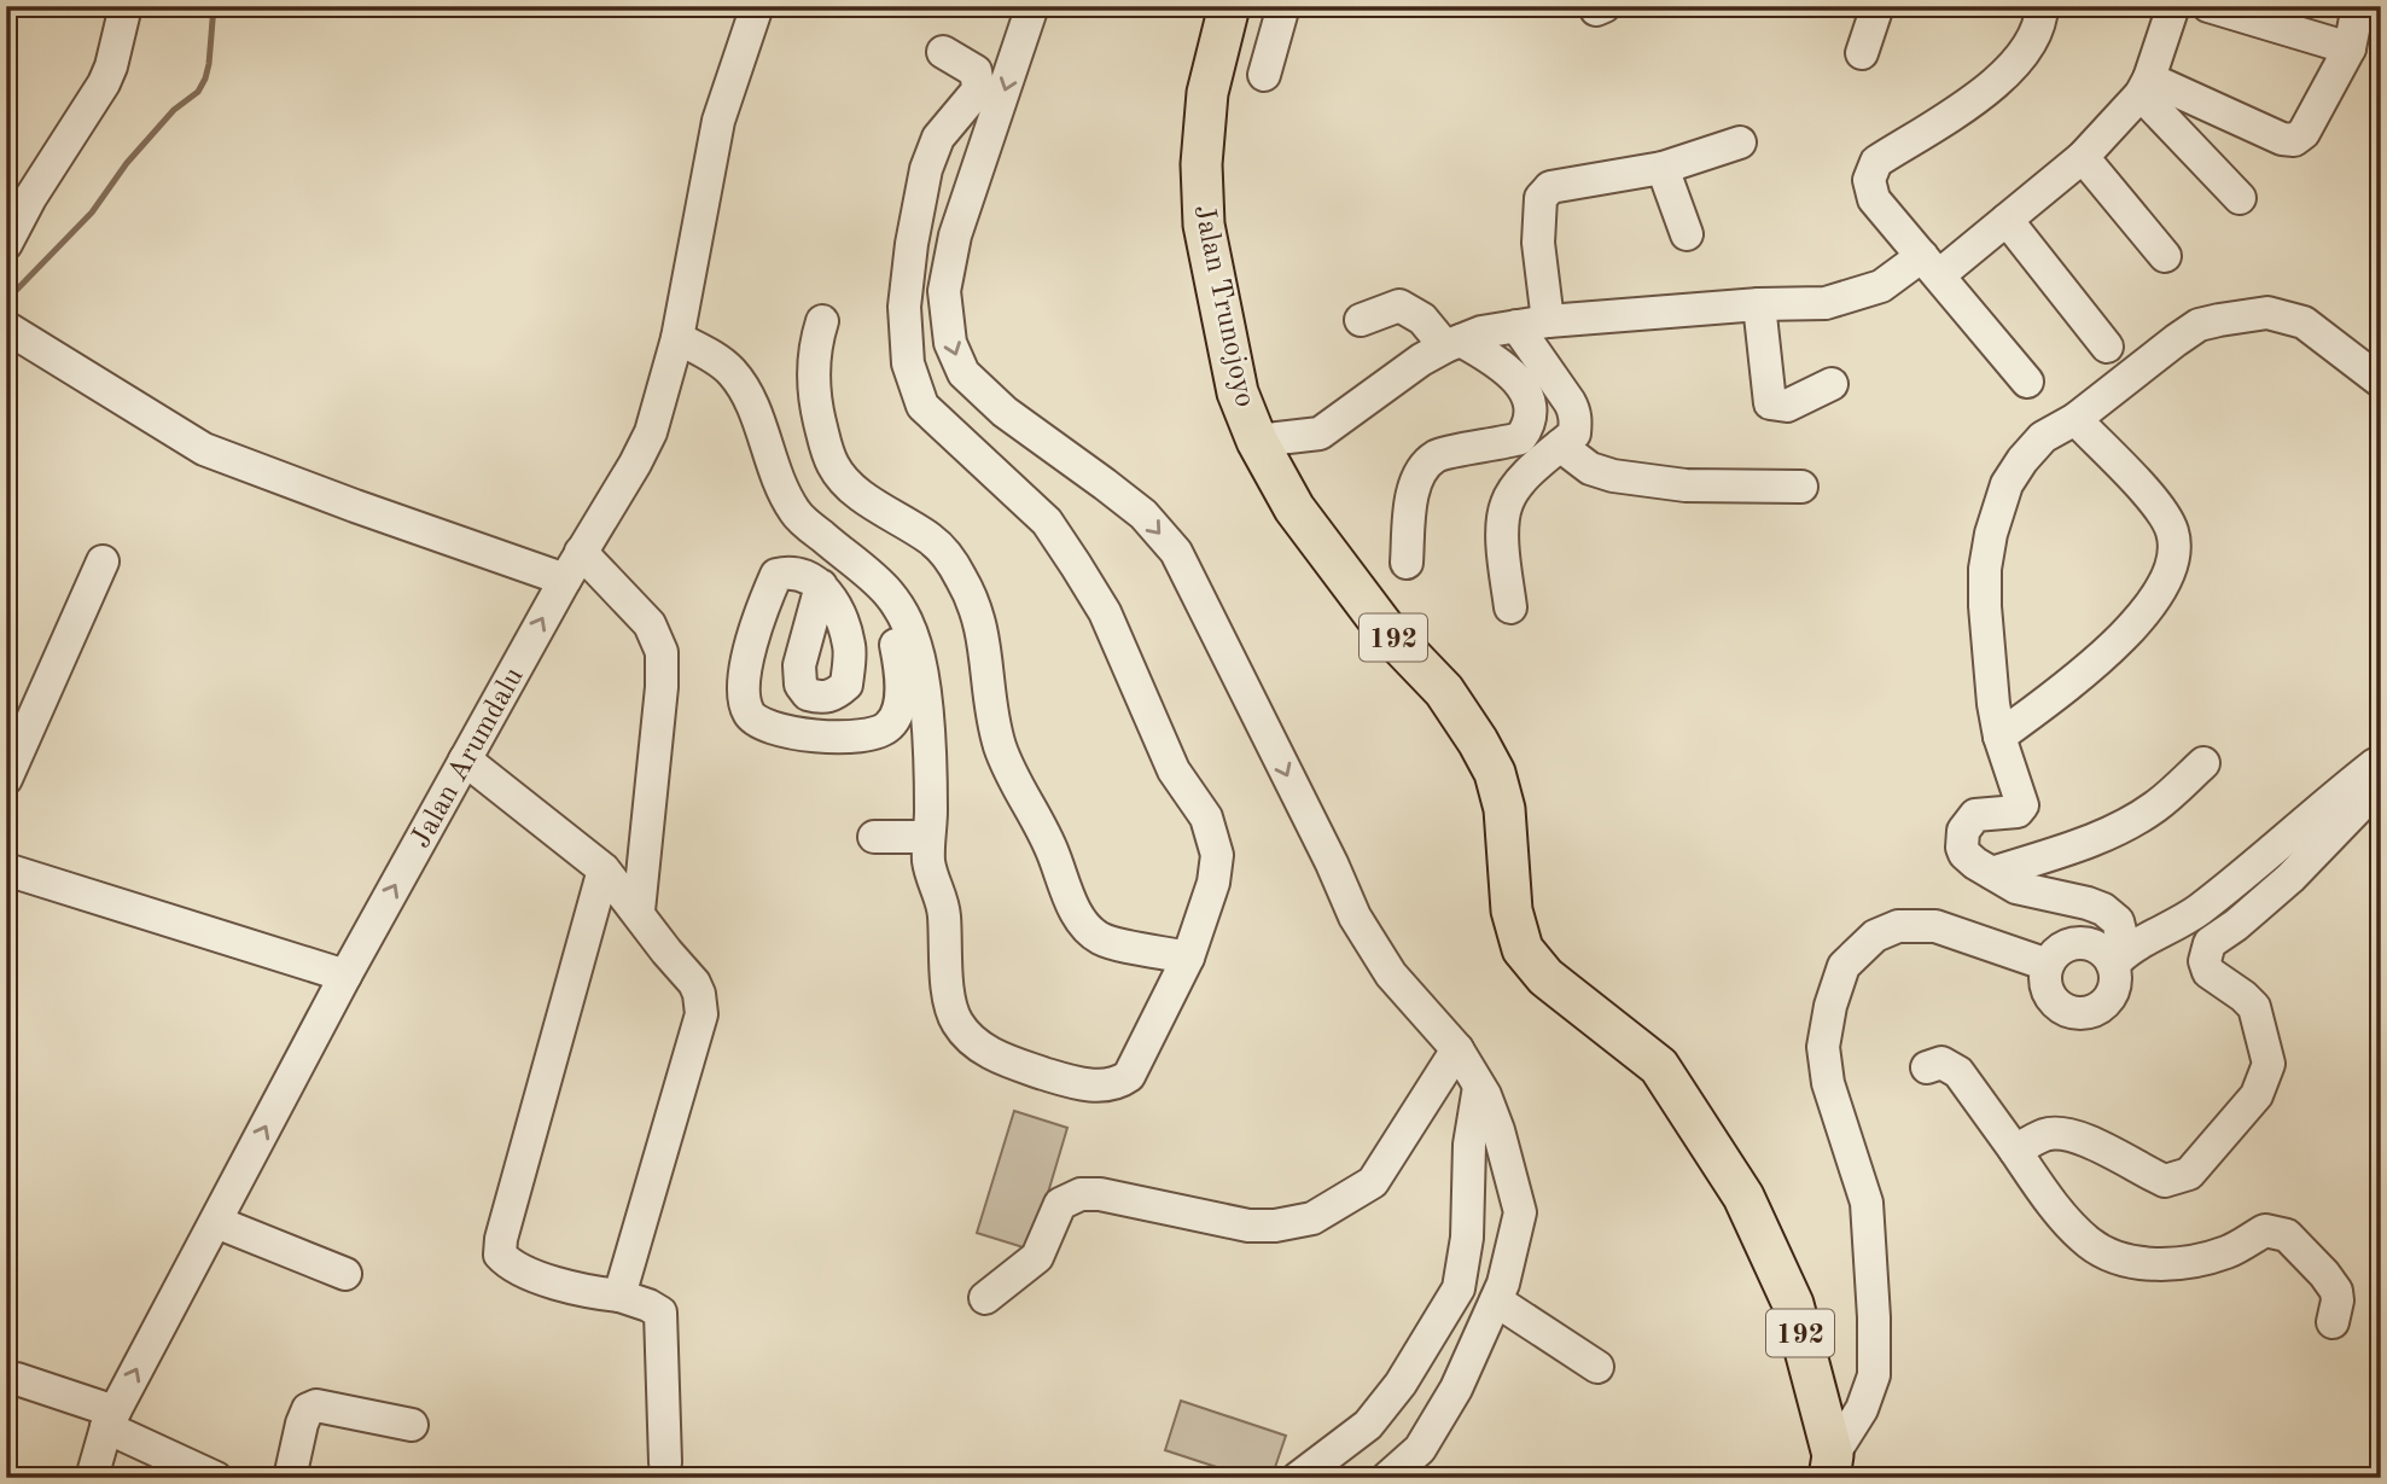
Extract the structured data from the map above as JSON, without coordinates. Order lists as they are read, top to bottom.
{
  "streets": {
    "main road": ["Jalan Trunojoyo", "192"],
    "street": ["Jalan Arumdalu"]
  },
  "one_way": ["Jalan Arumdalu"]
}
